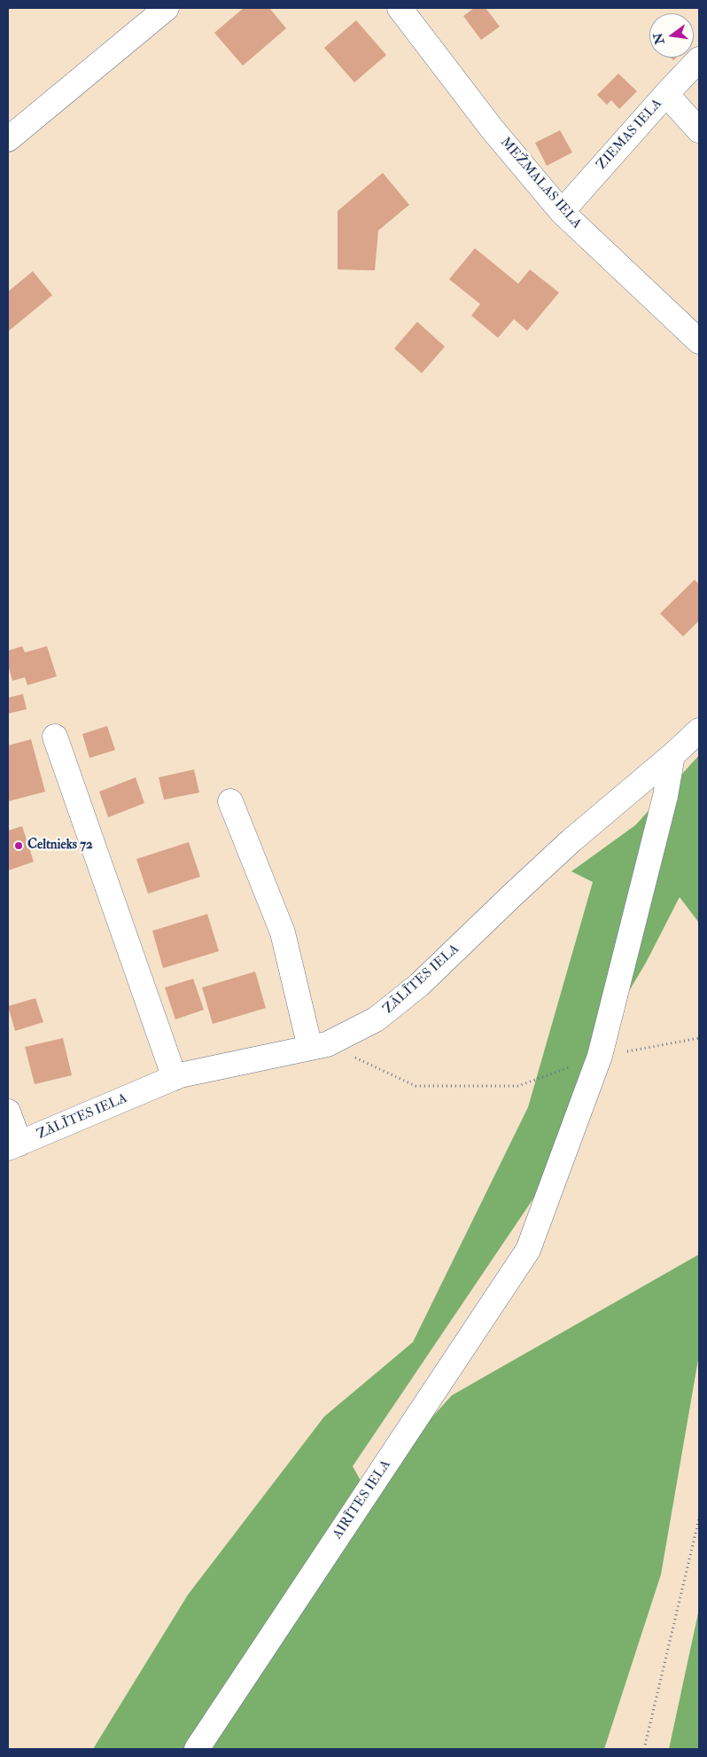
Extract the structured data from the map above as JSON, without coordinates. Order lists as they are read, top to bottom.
{
  "streets": {
    "street": [
      "ZIEMAS IELA",
      "MEŽMALAS IELA",
      "ZĀLĪTES IELA",
      "AIRĪTES IELA"
    ]
  },
  "crossings": [
    ["ZIEMAS IELA", "MEŽMALAS IELA"],
    ["ZĀLĪTES IELA", "AIRĪTES IELA"]
  ],
  "places": ["Celtnieks 72"],
  "north": "left"
}
